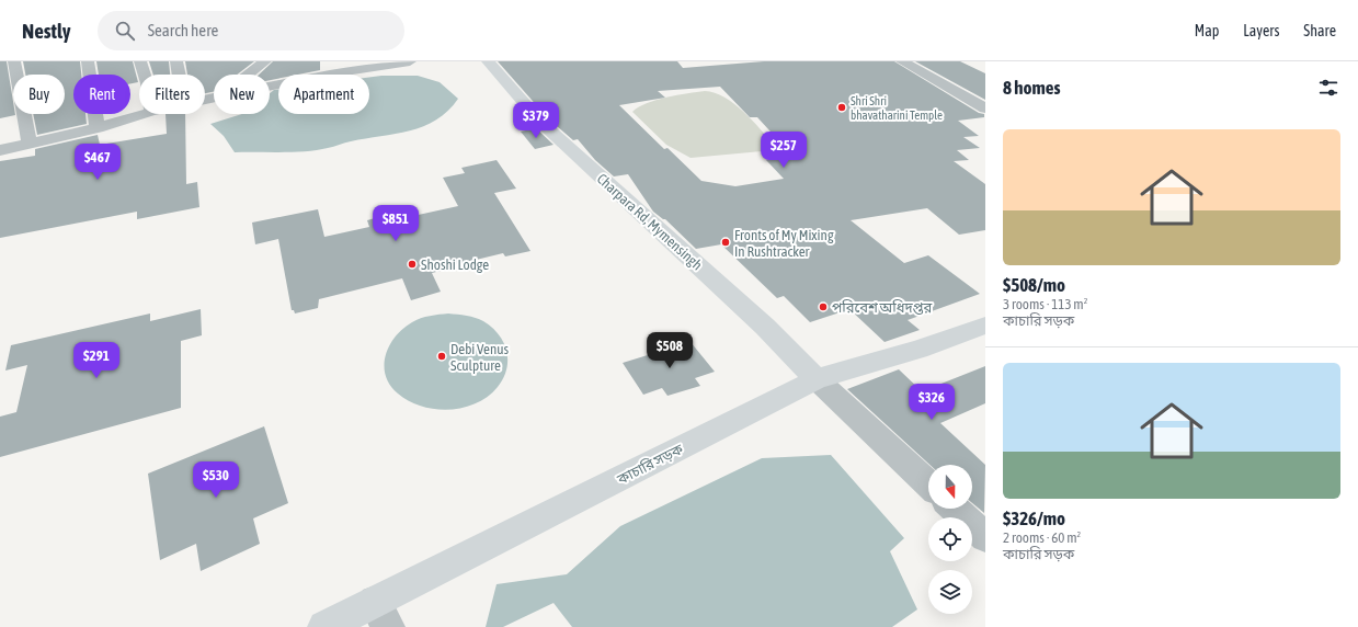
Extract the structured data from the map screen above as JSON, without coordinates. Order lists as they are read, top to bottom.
{
  "streets": {
    "main road": ["Charpara Rd, Mymensingh", "কাচারি সড়ক"]
  },
  "crossings": [
    ["Charpara Rd, Mymensingh", "কাচারি সড়ক"]
  ],
  "places": [
    "Shri Shri bhavatharini Temple",
    "Fronts of My Mixing In Rushtracker",
    "Shoshi Lodge",
    "পরিবেশ অধিদপ্তর",
    "Debi Venus Sculpture"
  ],
  "north": "bottom",
  "page": {
    "header": "Nestly",
    "search": "Search here",
    "nav": ["Map", "Layers", "Share"],
    "heading": "8 homes",
    "chip": [
      "Buy",
      "Rent",
      "Filters",
      "New",
      "Apartment"
    ],
    "price": [
      "$379",
      "$257",
      "$467",
      "$851",
      "$508",
      "$291",
      "$326",
      "$530"
    ],
    "list": [
      {
        "name": "$508/mo",
        "note": "3 rooms · 113 m² · কাচারি সড়ক"
      },
      {
        "name": "$326/mo",
        "note": "2 rooms · 60 m² · কাচারি সড়ক"
      }
    ]
  }
}
